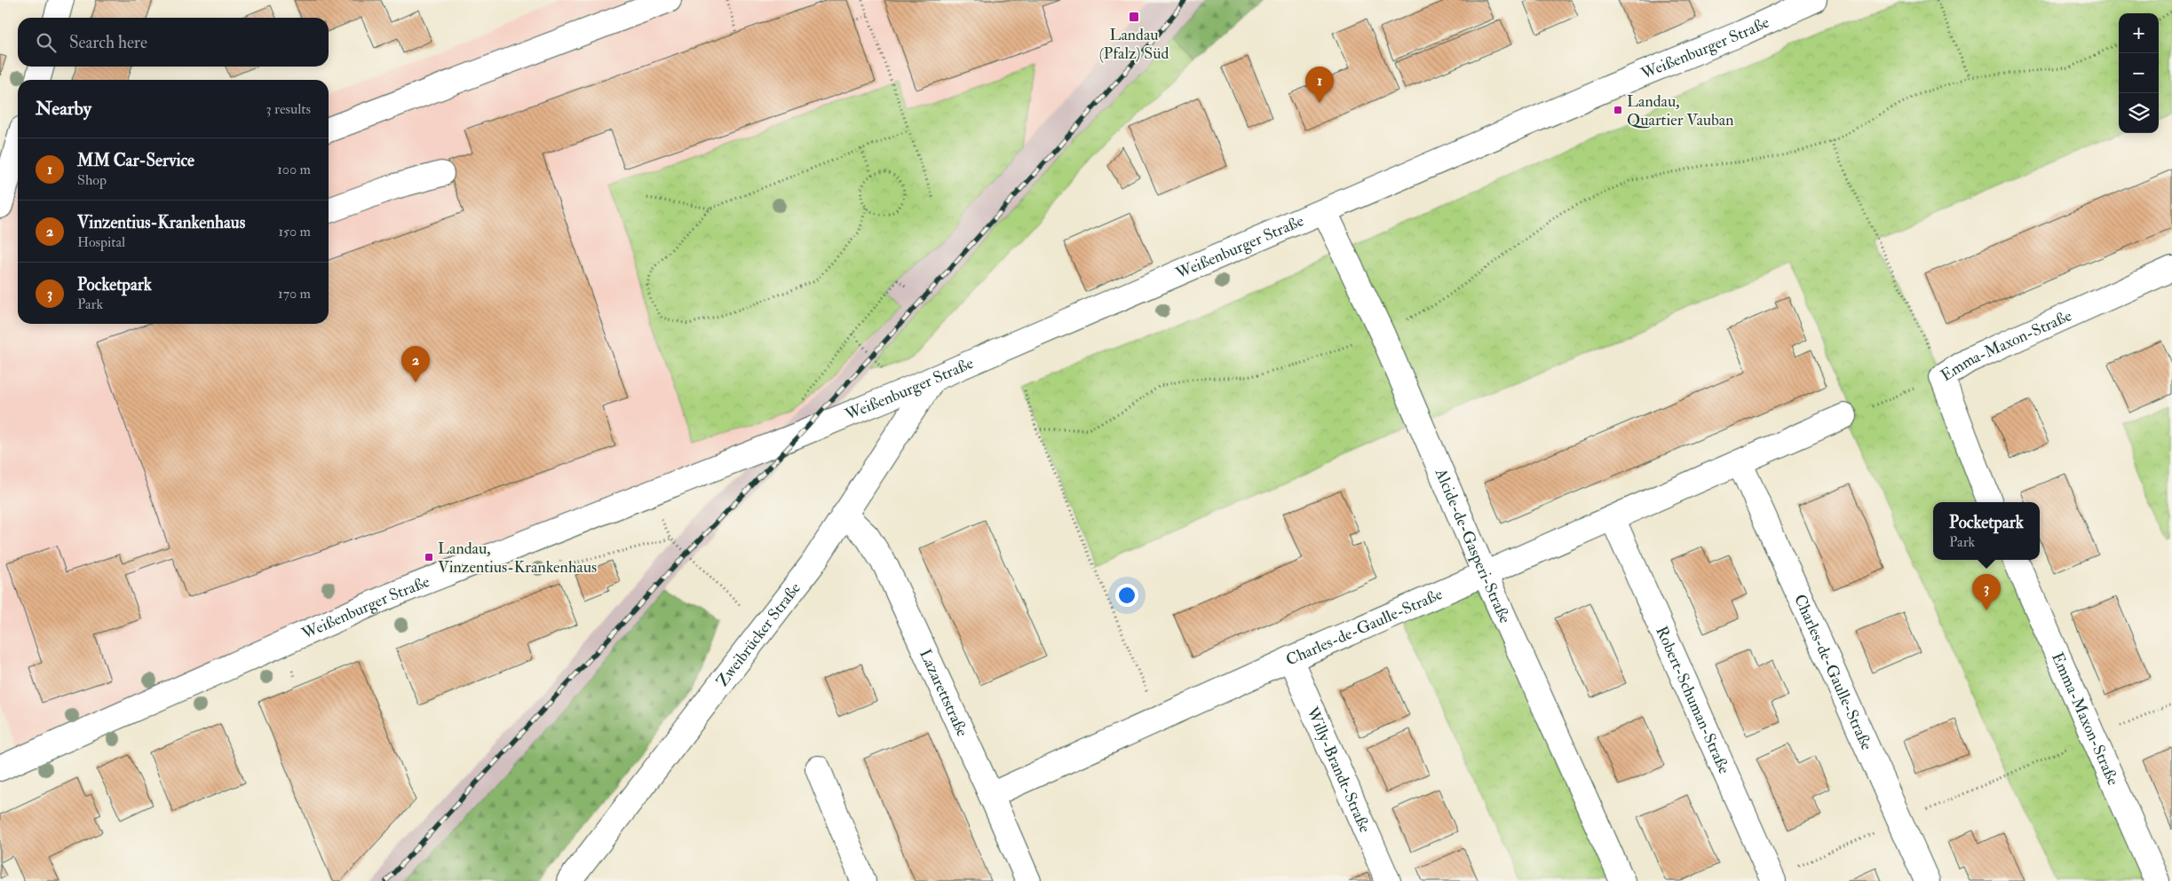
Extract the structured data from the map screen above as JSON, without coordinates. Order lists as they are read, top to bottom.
{
  "streets": {
    "street": [
      "Weißenburger Straße",
      "Emma-Maxon-Straße",
      "Alcide-de-Gasperi-Straße",
      "Charles-de-Gaulle-Straße",
      "Zweibrücker Straße",
      "Lazarettstraße",
      "Robert-Schuman-Straße",
      "Willy-Brandt-Straße"
    ]
  },
  "crossings": [
    ["Weißenburger Straße", "Alcide-de-Gasperi-Straße"],
    ["Weißenburger Straße", "Zweibrücker Straße"],
    ["Alcide-de-Gasperi-Straße", "Charles-de-Gaulle-Straße"],
    ["Charles-de-Gaulle-Straße", "Lazarettstraße"],
    ["Charles-de-Gaulle-Straße", "Robert-Schuman-Straße"],
    ["Charles-de-Gaulle-Straße", "Willy-Brandt-Straße"],
    ["Zweibrücker Straße", "Lazarettstraße"]
  ],
  "places": {
    "transit": ["Landau (Pfalz) Süd", "Landau, Quartier Vauban", "Landau, Vinzentius-Krankenhaus"]
  },
  "page": {
    "map_buttons": ["+", "−"],
    "search": "Search here",
    "pins": ["1", "2", "3"],
    "heading": ["Nearby", "3 results"],
    "list": [
      {
        "mark": "1",
        "name": "MM Car-Service",
        "note": "Shop",
        "value": "100 m"
      },
      {
        "mark": "2",
        "name": "Vinzentius-Krankenhaus",
        "note": "Hospital",
        "value": "150 m"
      },
      {
        "mark": "3",
        "name": "Pocketpark",
        "note": "Park",
        "value": "170 m"
      }
    ],
    "popup": ["Pocketpark", "Park"]
  }
}
